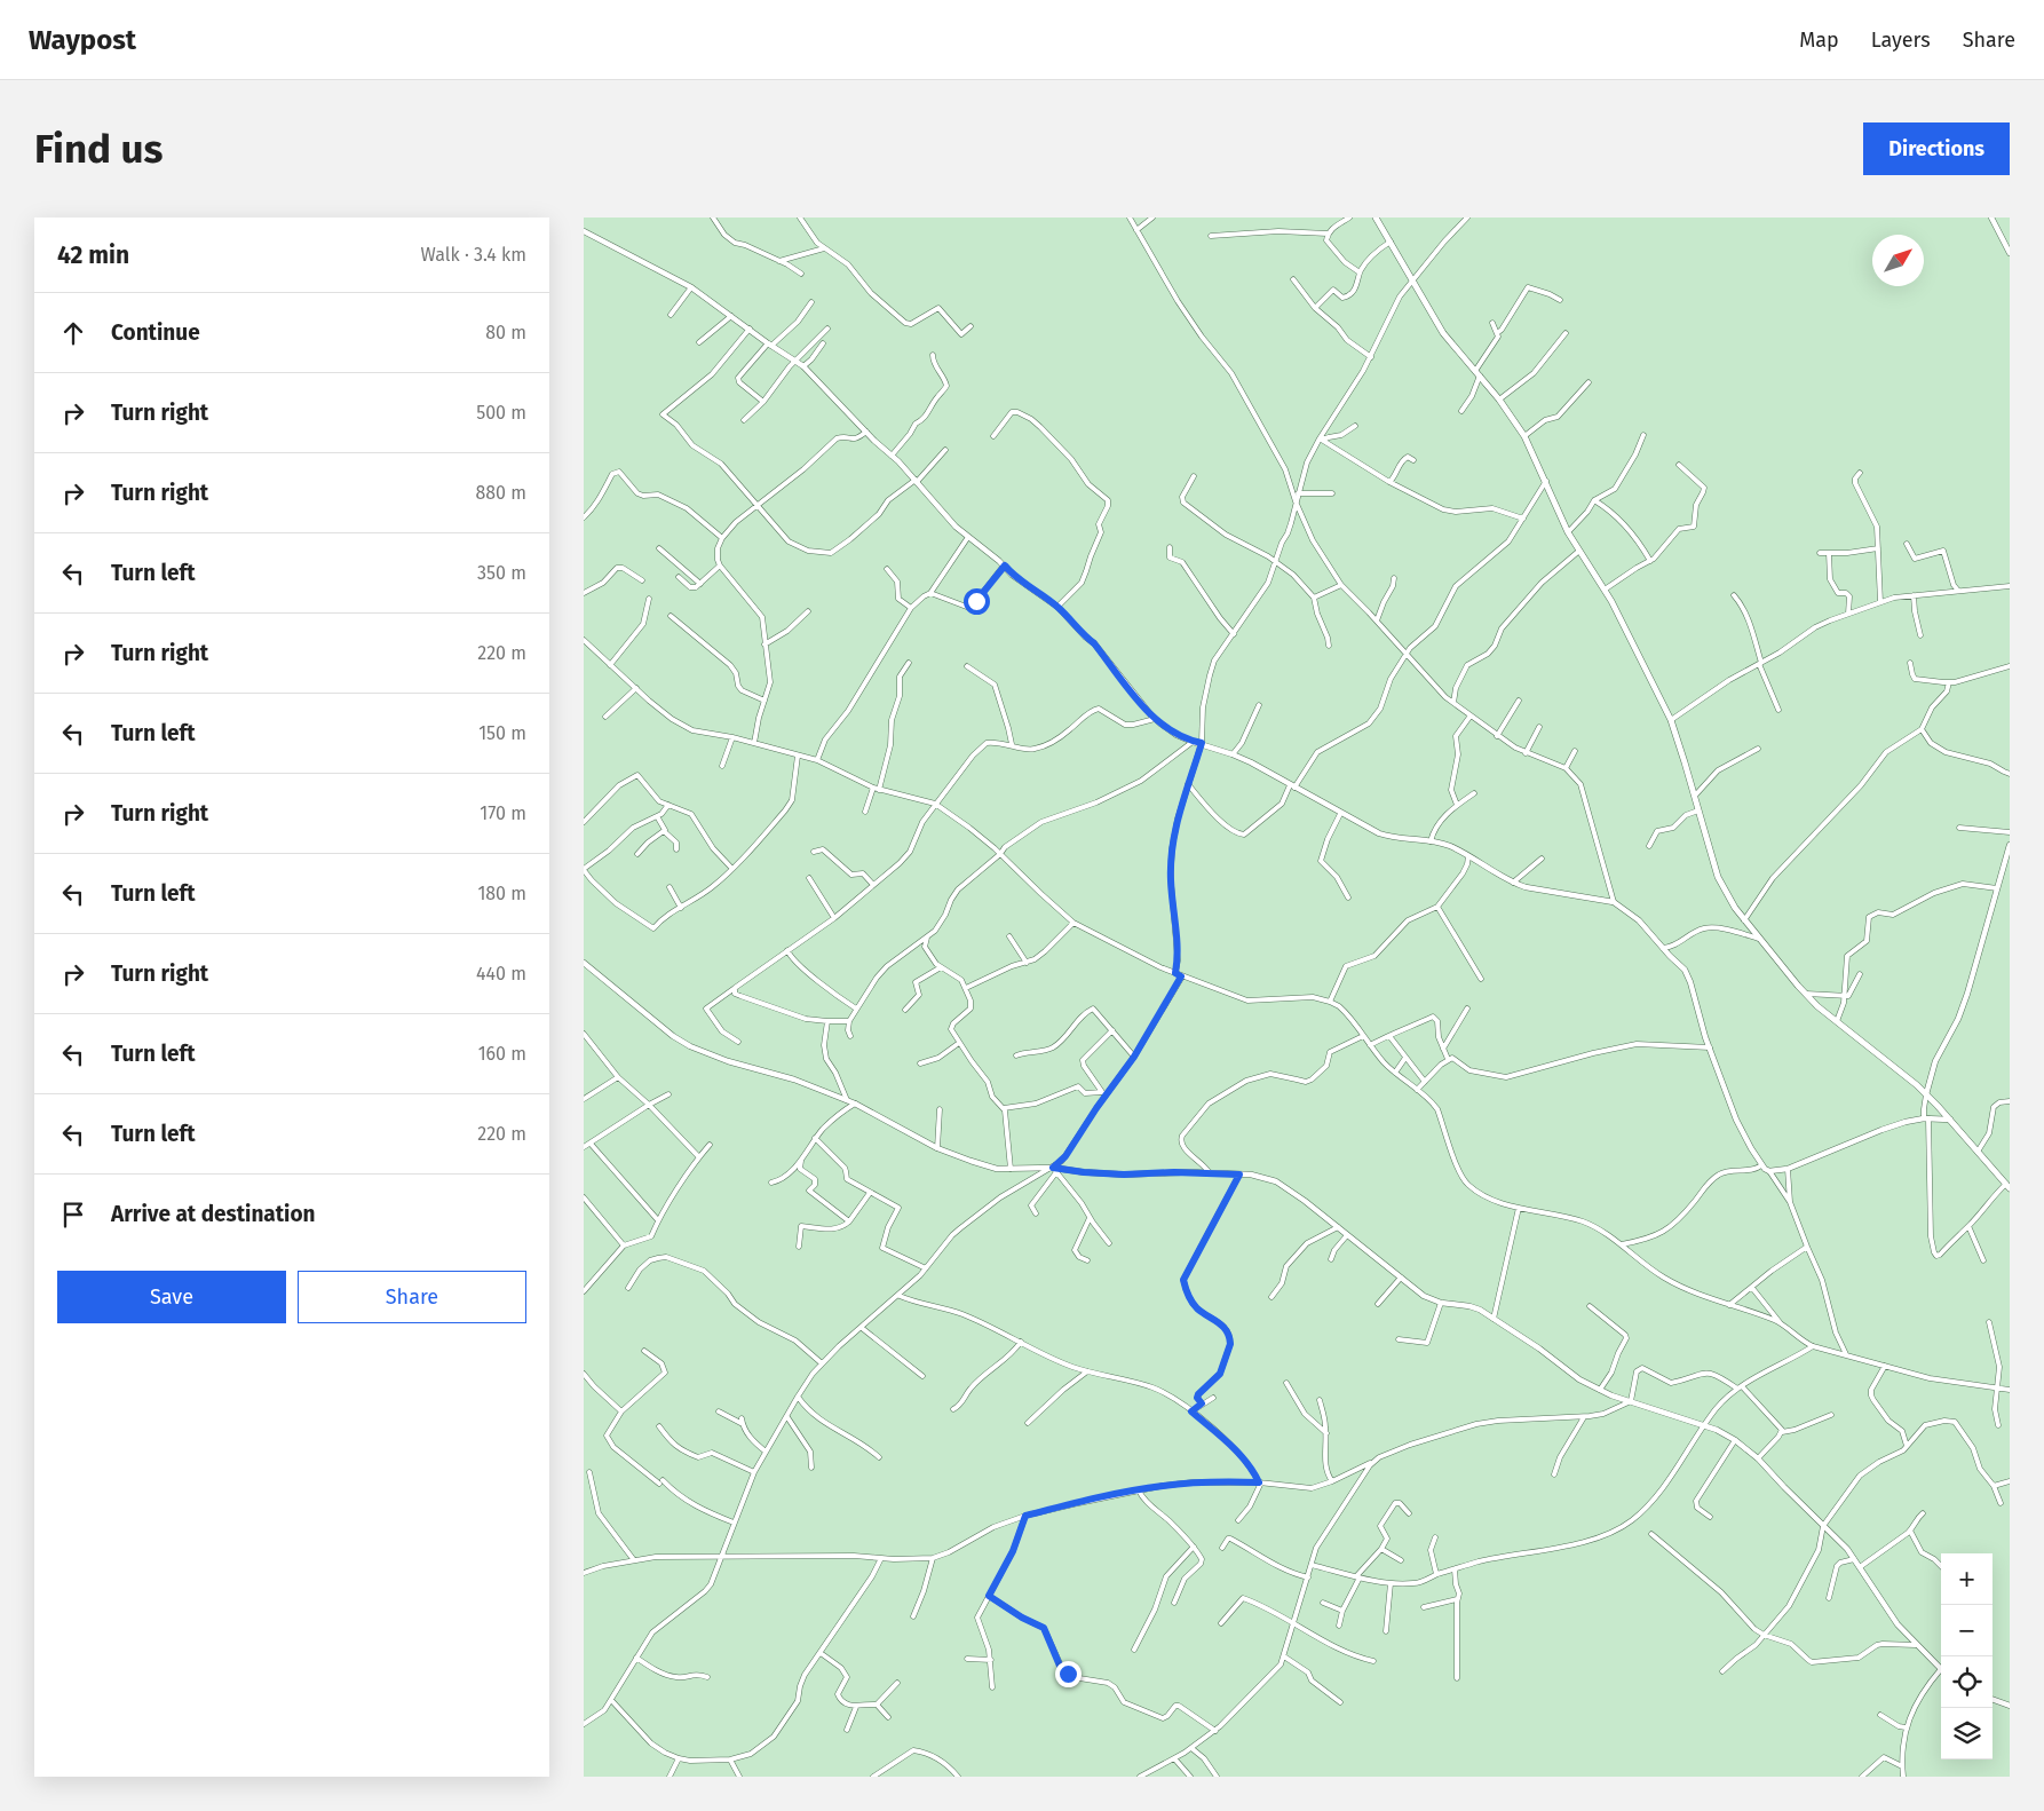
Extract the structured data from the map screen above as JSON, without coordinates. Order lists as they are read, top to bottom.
{
  "north": "top right",
  "page": {
    "header": "Waypost",
    "nav": ["Map", "Layers", "Share"],
    "buttons": [
      "Directions",
      ["Save", "Share"]
    ],
    "title": "Find us",
    "heading": ["42 min", "Walk · 3.4 km"],
    "list": [
      ["Continue", "80 m"],
      ["Turn right", "500 m"],
      ["Turn right", "880 m"],
      ["Turn left", "350 m"],
      ["Turn right", "220 m"],
      ["Turn left", "150 m"],
      ["Turn right", "170 m"],
      ["Turn left", "180 m"],
      ["Turn right", "440 m"],
      ["Turn left", "160 m"],
      ["Turn left", "220 m"],
      "Arrive at destination"
    ],
    "map_buttons": ["+", "−"]
  }
}
